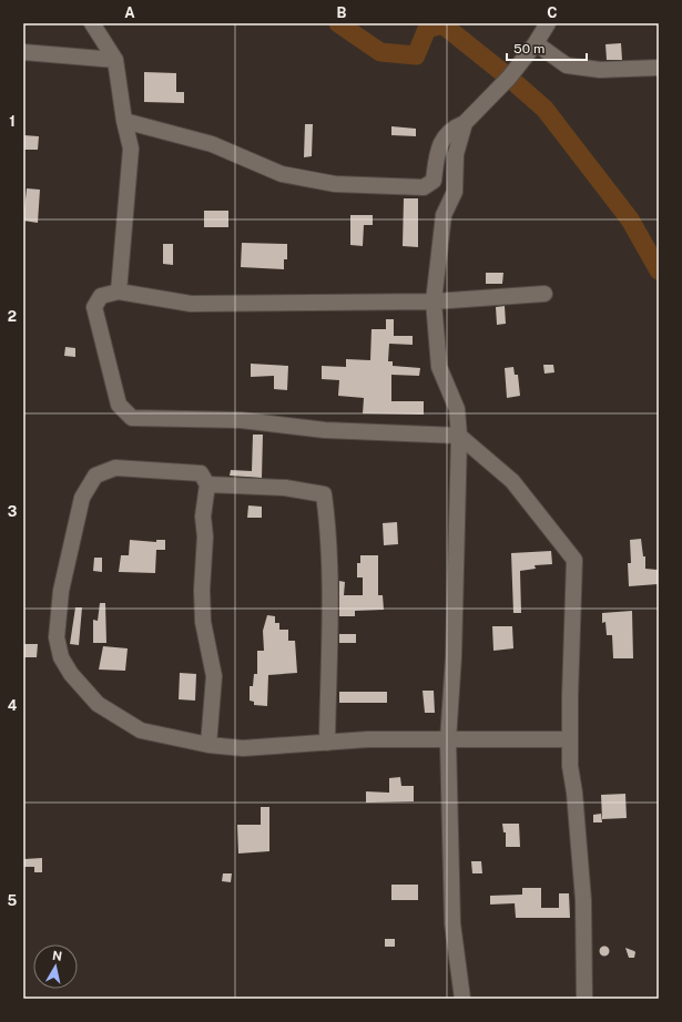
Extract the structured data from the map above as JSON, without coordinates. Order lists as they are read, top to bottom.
{
  "scale_bar": "50 m",
  "north": "top",
  "grid": {
    "columns": ["A", "B", "C"],
    "rows": [
      "1",
      "2",
      "3",
      "4",
      "5"
    ]
  }
}
